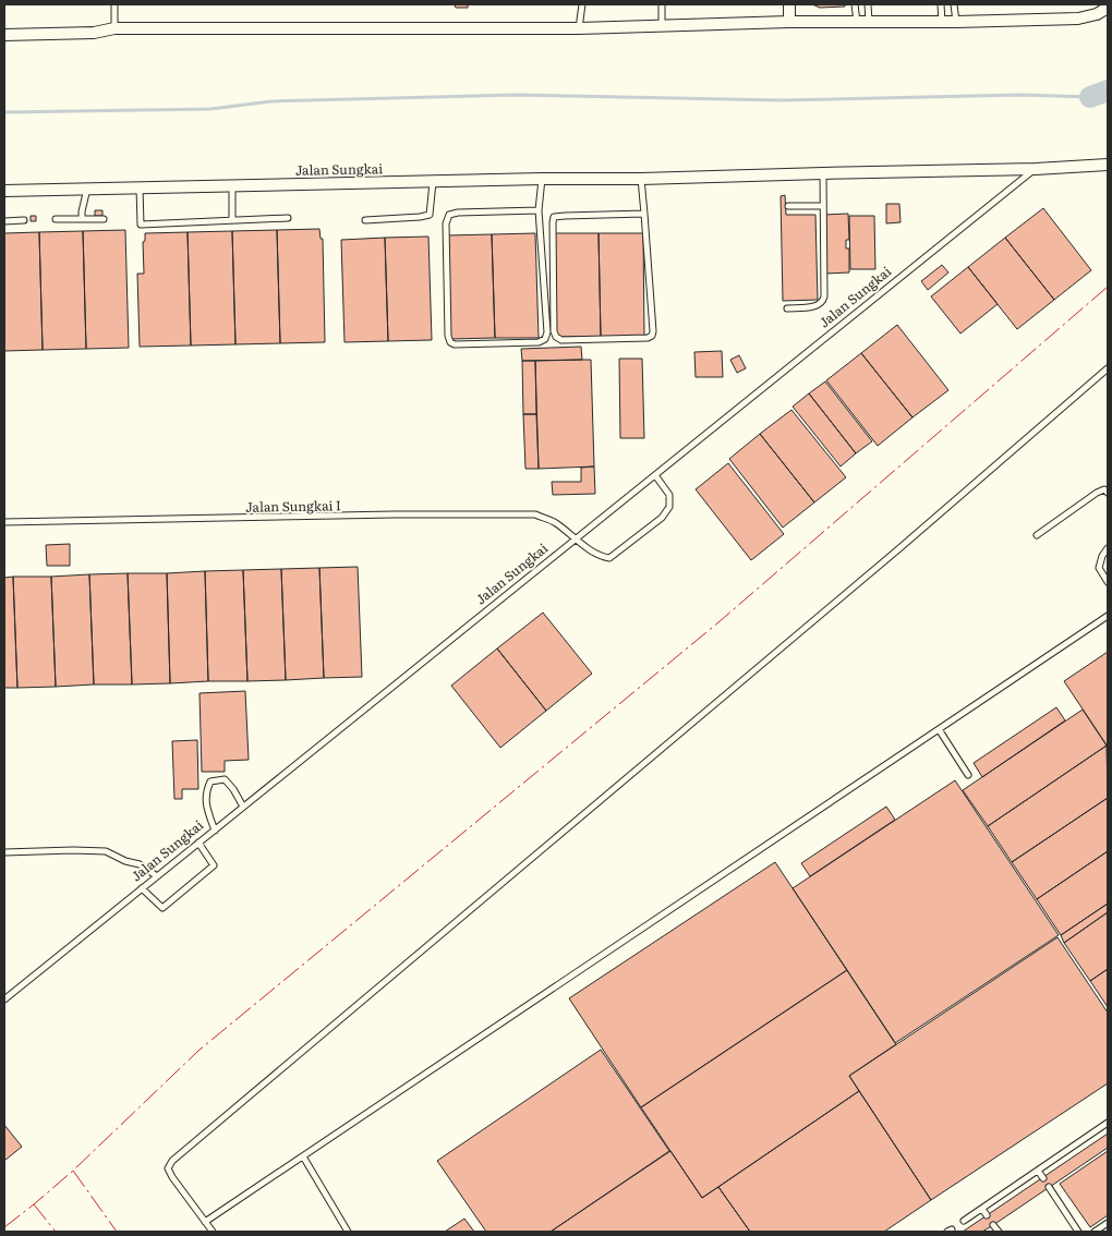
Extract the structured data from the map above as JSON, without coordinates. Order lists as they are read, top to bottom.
{
  "streets": {
    "street": ["Jalan Sungkai"],
    "lane": ["Jalan Sungkai I"]
  },
  "crossings": [
    ["Jalan Sungkai", "Jalan Sungkai I"]
  ]
}
